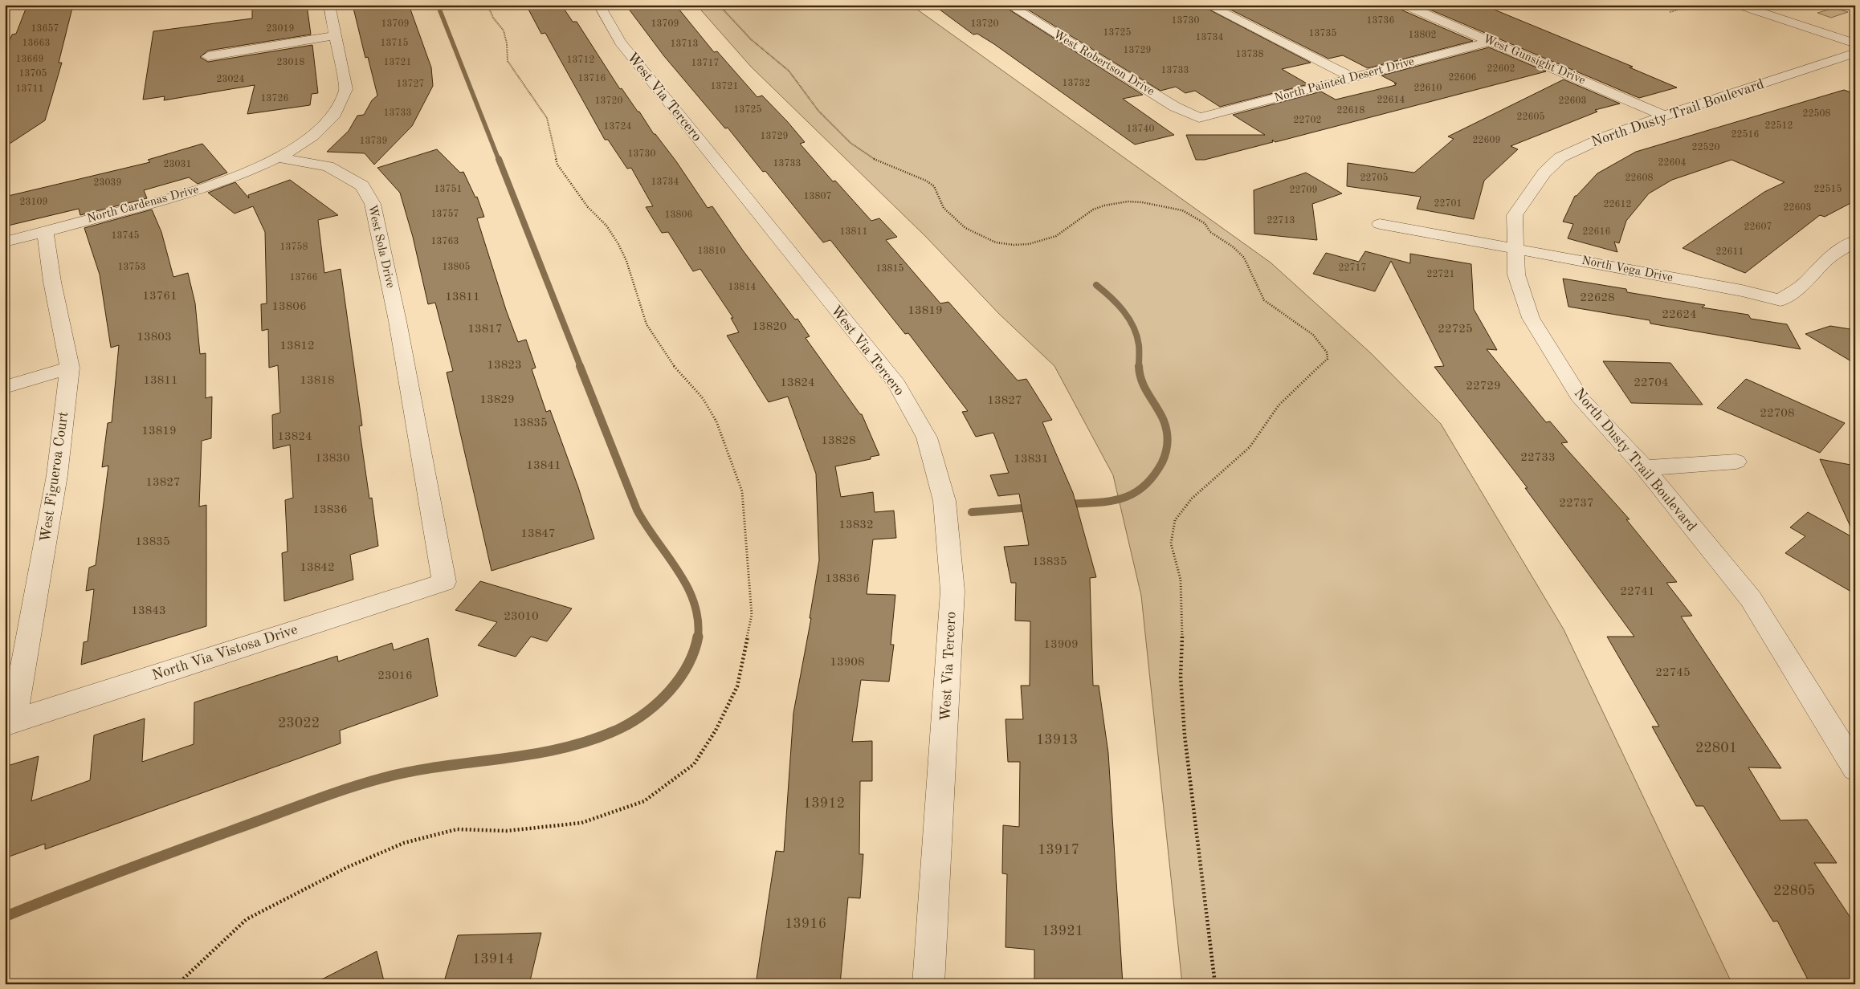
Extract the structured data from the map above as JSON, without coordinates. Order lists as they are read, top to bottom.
{
  "streets": {
    "street": [
      "West Gunsight Drive",
      "West Robertson Drive",
      "North Painted Desert Drive",
      "West Via Tercero",
      "North Dusty Trail Boulevard",
      "North Cardenas Drive",
      "West Sola Drive",
      "North Vega Drive",
      "West Figueroa Court",
      "North Via Vistosa Drive"
    ]
  },
  "crossings": [
    ["West Gunsight Drive", "North Painted Desert Drive"],
    ["West Gunsight Drive", "North Dusty Trail Boulevard"],
    ["West Robertson Drive", "North Painted Desert Drive"],
    ["North Dusty Trail Boulevard", "North Vega Drive"],
    ["North Cardenas Drive", "West Sola Drive"],
    ["North Cardenas Drive", "West Figueroa Court"],
    ["West Sola Drive", "North Via Vistosa Drive"],
    ["West Figueroa Court", "North Via Vistosa Drive"]
  ],
  "house_numbers": [
    "13730",
    "13736",
    "13709",
    "13709",
    "13720",
    "13657",
    "23019",
    "13725",
    "13735",
    "13802",
    "13734",
    "13663",
    "13715",
    "13713",
    "13729",
    "13738",
    "13669",
    "13712",
    "23018",
    "13721",
    "13717",
    "22602",
    "13733",
    "13705",
    "22606",
    "13716",
    "23024",
    "13732",
    "13727",
    "13721",
    "22610",
    "13711",
    "13726",
    "22614",
    "13720",
    "22603",
    "13725",
    "22618",
    "13733",
    "22508",
    "22605",
    "22702",
    "22512",
    "13724",
    "13740",
    "22516",
    "13729",
    "22609",
    "13739",
    "22520",
    "13730",
    "22604",
    "13733",
    "23031",
    "22705",
    "22608",
    "13734",
    "23039",
    "13751",
    "22515",
    "22709",
    "13807",
    "23109",
    "22701",
    "22612",
    "22603",
    "13757",
    "13806",
    "22713",
    "22607",
    "13811",
    "22616",
    "13745",
    "13763",
    "13758",
    "13810",
    "22611",
    "13753",
    "13805",
    "22717",
    "13815",
    "22721",
    "13766",
    "13814",
    "13761",
    "13811",
    "22628",
    "13806",
    "13819",
    "22624",
    "13820",
    "13817",
    "22725",
    "13803",
    "13812",
    "13823",
    "13811",
    "13818",
    "13824",
    "22704",
    "22729",
    "13829",
    "13827",
    "22708",
    "13835",
    "13819",
    "13824",
    "13828",
    "22733",
    "13830",
    "13831",
    "13841",
    "13827",
    "22737",
    "13836",
    "13832",
    "13847",
    "13835",
    "13835",
    "13842",
    "13836",
    "22741",
    "13843",
    "23010",
    "13909",
    "13908",
    "22745",
    "23016",
    "23022",
    "13913",
    "22801",
    "13912",
    "13917",
    "22805",
    "13916",
    "13921",
    "13914"
  ]
}
